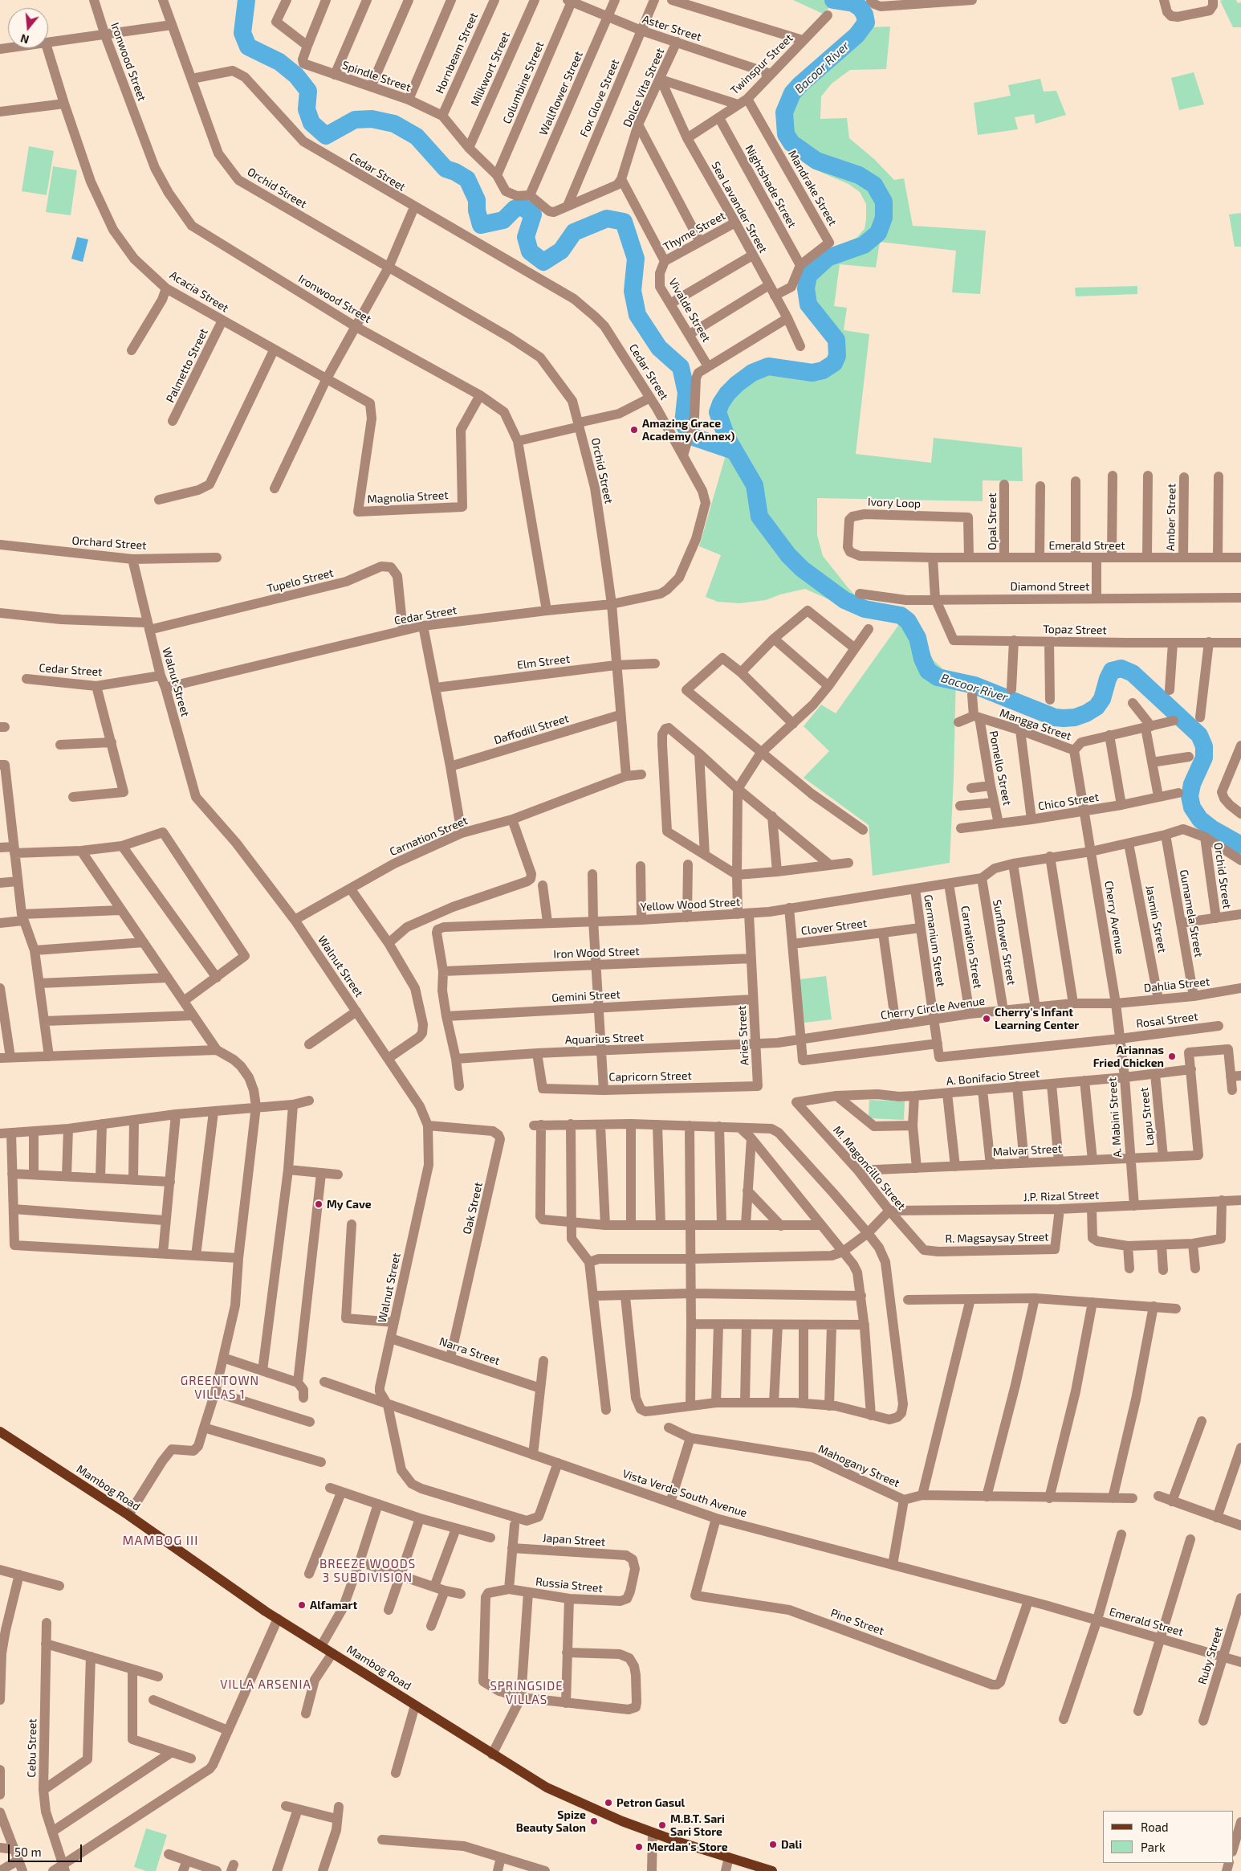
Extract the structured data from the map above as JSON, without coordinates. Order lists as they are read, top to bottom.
{
  "streets": {
    "main road": ["Mambog Road"],
    "street": [
      "Aster Street",
      "Hornbeam Street",
      "Ironwood Street",
      "Twinspur Street",
      "Milkwort Street",
      "Spindle Street",
      "Columbine Street",
      "Dolce Vita Street",
      "Wallflower Street",
      "Fox Glove Street",
      "Cedar Street",
      "Nightshade Street",
      "Orchid Street",
      "Mandrake Street",
      "Sea Lavander Street",
      "Thyme Street",
      "Acacia Street",
      "Vivalde Street",
      "Palmetto Street",
      "Magnolia Street",
      "Ivory Loop",
      "Amber Street",
      "Opal Street",
      "Orchard Street",
      "Emerald Street",
      "Tupelo Street",
      "Diamond Street",
      "Topaz Street",
      "Elm Street",
      "Walnut Street",
      "Mangga Street",
      "Daffodill Street",
      "Pomello Street",
      "Chico Street",
      "Carnation Street",
      "Yellow Wood Street",
      "Gumamela Street",
      "Cherry Avenue",
      "Jasmin Street",
      "Clover Street",
      "Germanium Street",
      "Sunflower Street",
      "Iron Wood Street",
      "Dahlia Street",
      "Gemini Street",
      "Cherry Circle Avenue",
      "Rosal Street",
      "Aries Street",
      "Aquarius Street",
      "Capricorn Street",
      "A. Bonifacio Street",
      "Lapu Street",
      "A. Mabini Street",
      "Malvar Street",
      "M. Magoncillo Street",
      "J.P. Rizal Street",
      "Oak Street",
      "R. Magsaysay Street",
      "Narra Street",
      "Mahogany Street",
      "Vista Verde South Avenue",
      "Japan Street",
      "Russia Street",
      "Pine Street",
      "Ruby Street",
      "Cebu Street"
    ]
  },
  "crossings": [
    ["Aster Street", "Twinspur Street"],
    ["Aster Street", "Columbine Street"],
    ["Aster Street", "Dolce Vita Street"],
    ["Aster Street", "Wallflower Street"],
    ["Aster Street", "Fox Glove Street"],
    ["Hornbeam Street", "Spindle Street"],
    ["Ironwood Street", "Cedar Street"],
    ["Ironwood Street", "Magnolia Street"],
    ["Twinspur Street", "Nightshade Street"],
    ["Twinspur Street", "Mandrake Street"],
    ["Twinspur Street", "Sea Lavander Street"],
    ["Milkwort Street", "Spindle Street"],
    ["Spindle Street", "Columbine Street"],
    ["Spindle Street", "Wallflower Street"],
    ["Dolce Vita Street", "Sea Lavander Street"],
    ["Cedar Street", "Orchid Street"],
    ["Cedar Street", "Tupelo Street"],
    ["Cedar Street", "Walnut Street"],
    ["Nightshade Street", "Mandrake Street"],
    ["Orchid Street", "Elm Street"],
    ["Orchid Street", "Daffodill Street"],
    ["Orchid Street", "Carnation Street"],
    ["Sea Lavander Street", "Thyme Street"],
    ["Thyme Street", "Vivalde Street"],
    ["Acacia Street", "Palmetto Street"],
    ["Acacia Street", "Magnolia Street"],
    ["Ivory Loop", "Emerald Street"],
    ["Amber Street", "Emerald Street"],
    ["Opal Street", "Emerald Street"],
    ["Orchard Street", "Walnut Street"],
    ["Emerald Street", "Vista Verde South Avenue"],
    ["Emerald Street", "Ruby Street"],
    ["Tupelo Street", "Walnut Street"],
    ["Diamond Street", "Topaz Street"],
    ["Walnut Street", "Carnation Street"],
    ["Walnut Street", "Oak Street"],
    ["Walnut Street", "Narra Street"],
    ["Walnut Street", "Vista Verde South Avenue"],
    ["Mangga Street", "Pomello Street"],
    ["Mangga Street", "Cherry Avenue"],
    ["Pomello Street", "Chico Street"],
    ["Chico Street", "Cherry Avenue"],
    ["Carnation Street", "Yellow Wood Street"],
    ["Carnation Street", "Cherry Circle Avenue"],
    ["Yellow Wood Street", "Germanium Street"],
    ["Yellow Wood Street", "Sunflower Street"],
    ["Yellow Wood Street", "Iron Wood Street"],
    ["Yellow Wood Street", "Aries Street"],
    ["Gumamela Street", "Dahlia Street"],
    ["Cherry Avenue", "Dahlia Street"],
    ["Cherry Avenue", "Cherry Circle Avenue"],
    ["Cherry Avenue", "A. Mabini Street"],
    ["Jasmin Street", "Dahlia Street"],
    ["Clover Street", "Cherry Circle Avenue"],
    ["Germanium Street", "Cherry Circle Avenue"],
    ["Germanium Street", "Rosal Street"],
    ["Sunflower Street", "Cherry Circle Avenue"],
    ["Iron Wood Street", "Aries Street"],
    ["Dahlia Street", "Cherry Circle Avenue"],
    ["Dahlia Street", "A. Mabini Street"],
    ["Gemini Street", "Aries Street"],
    ["Cherry Circle Avenue", "Aries Street"],
    ["Cherry Circle Avenue", "Aquarius Street"],
    ["Cherry Circle Avenue", "A. Mabini Street"],
    ["Rosal Street", "A. Mabini Street"],
    ["Aries Street", "Aquarius Street"],
    ["Aries Street", "Capricorn Street"],
    ["Aquarius Street", "Capricorn Street"],
    ["A. Bonifacio Street", "Lapu Street"],
    ["A. Bonifacio Street", "A. Mabini Street"],
    ["A. Bonifacio Street", "Malvar Street"],
    ["A. Bonifacio Street", "M. Magoncillo Street"],
    ["Lapu Street", "Malvar Street"],
    ["A. Mabini Street", "Malvar Street"],
    ["A. Mabini Street", "J.P. Rizal Street"],
    ["Malvar Street", "M. Magoncillo Street"],
    ["M. Magoncillo Street", "J.P. Rizal Street"],
    ["M. Magoncillo Street", "R. Magsaysay Street"],
    ["J.P. Rizal Street", "R. Magsaysay Street"],
    ["Oak Street", "Narra Street"],
    ["Mahogany Street", "Vista Verde South Avenue"],
    ["Vista Verde South Avenue", "Pine Street"],
    ["Japan Street", "Russia Street"]
  ],
  "districts": [
    "GREENTOWN VILLAS 1",
    "MAMBOG III",
    "BREEZE WOODS 3 SUBDIVISION",
    "VILLA ARSENIA",
    "SPRINGSIDE VILLAS"
  ],
  "water": ["Bacoor River"],
  "places": [
    "Amazing Grace Academy (Annex)",
    "Cherry's Infant Learning Center",
    "Ariannas Fried Chicken",
    "My Cave",
    "Alfamart",
    "Petron Gasul",
    "Spize Beauty Salon",
    "M.B.T. Sari Sari Store",
    "Dali",
    "Merdan's Store"
  ],
  "legend": ["Road", "Park"],
  "scale_bar": "50 m",
  "north": "bottom"
}
